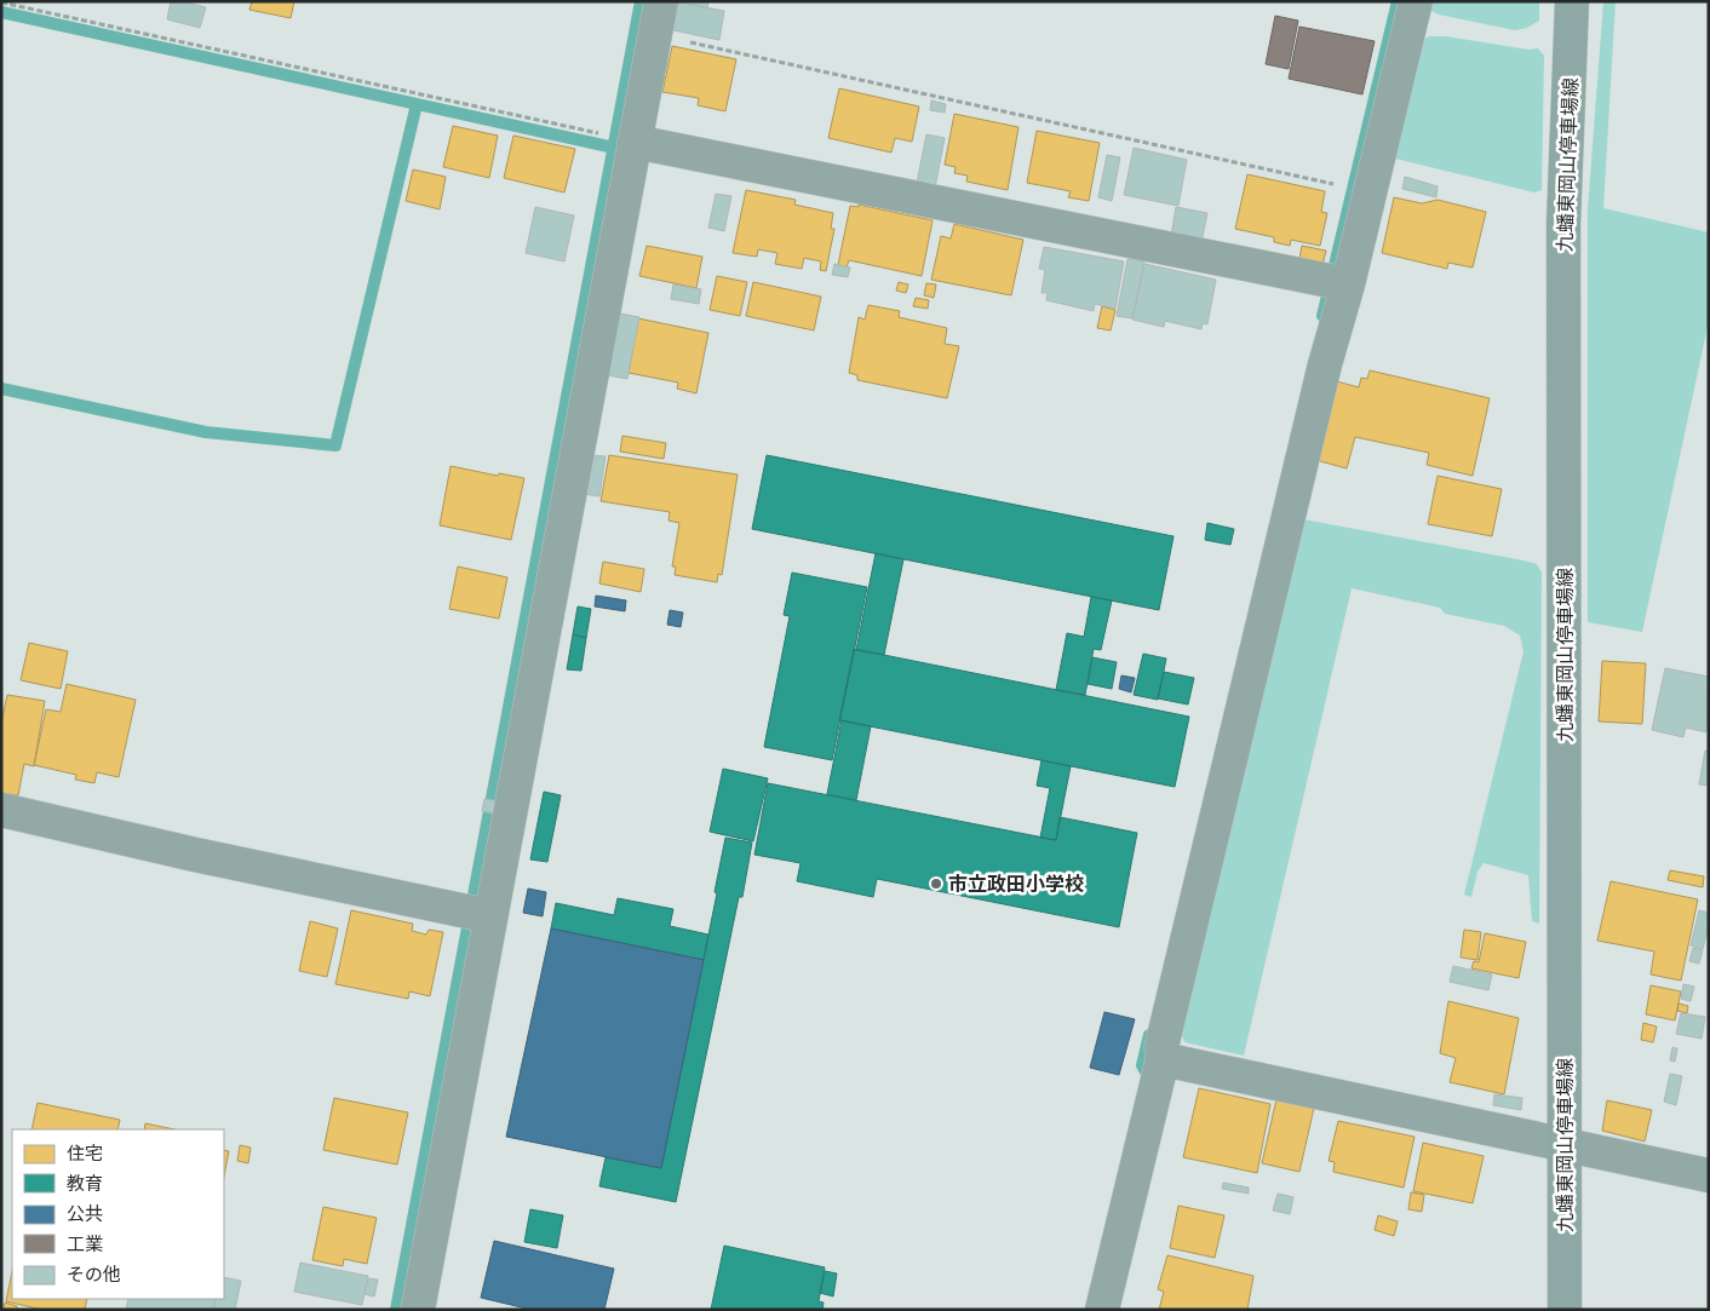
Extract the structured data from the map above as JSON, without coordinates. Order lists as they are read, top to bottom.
{
  "streets": {
    "main road": ["九蟠東岡山停車場線"]
  },
  "places": ["市立政田小学校"],
  "legend": [
    "住宅",
    "教育",
    "公共",
    "工業",
    "その他"
  ]
}
